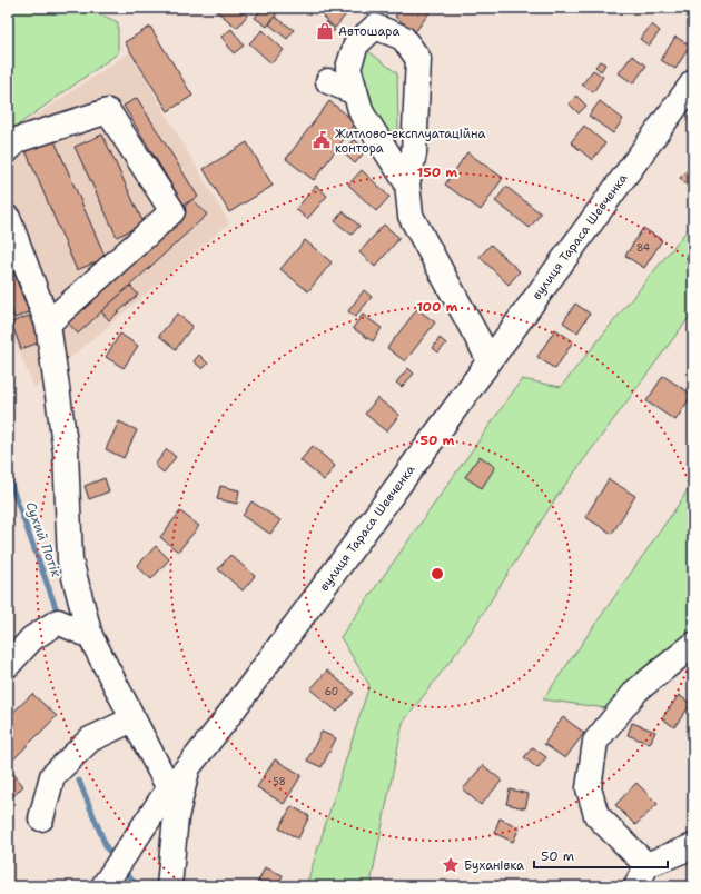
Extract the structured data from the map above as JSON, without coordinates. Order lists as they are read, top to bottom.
{
  "streets": {
    "street": ["вулиця Тараса Шевченка"]
  },
  "water": ["Сухий Потік"],
  "places": {
    "shop": ["Автошара"],
    "public building": ["Житлово-експлуатаційна контора"],
    "place": ["Буханівка"]
  },
  "house_numbers": ["84", "60", "58"],
  "scale_bar": "50 m",
  "rings": ["150 m", "100 m", "50 m"]
}
